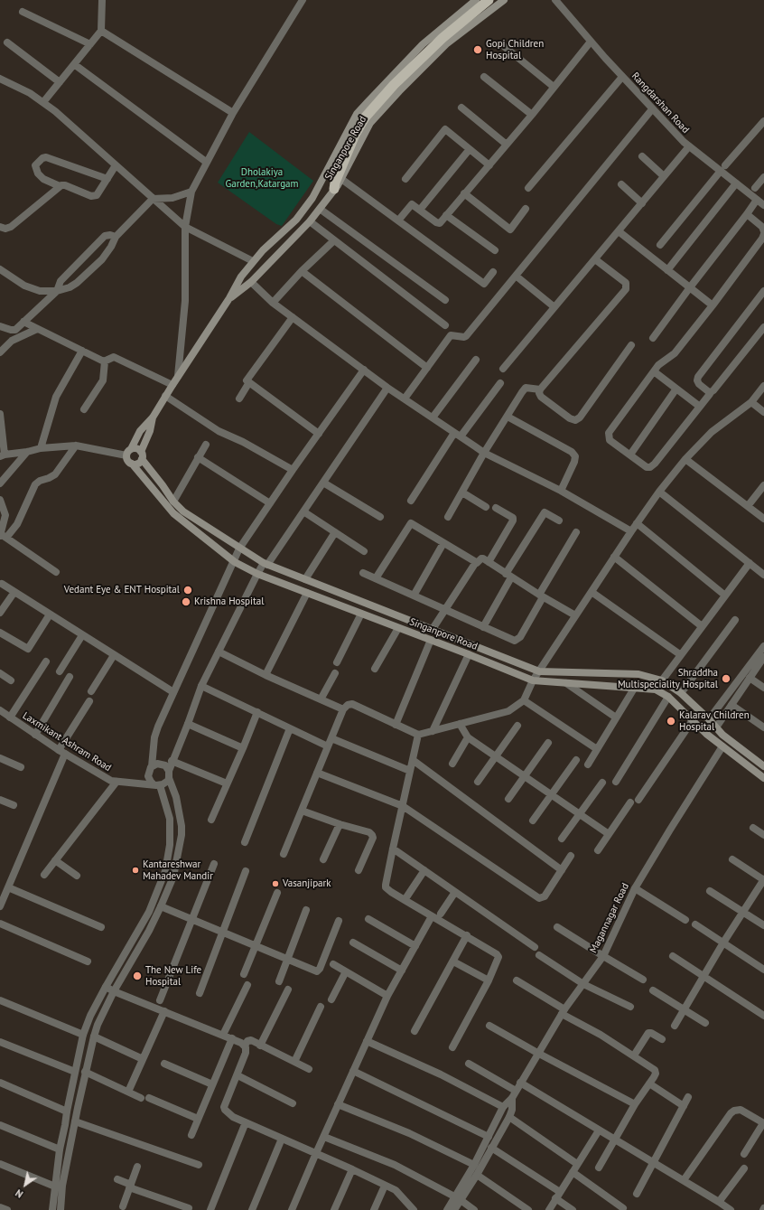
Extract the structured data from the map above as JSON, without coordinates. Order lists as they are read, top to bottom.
{
  "streets": {
    "main road": ["Singanpore Road"],
    "street": ["Rangdarshan Road", "Laxmikant Ashram Road", "Magannagar Road"]
  },
  "crossings": [
    ["Singanpore Road", "Magannagar Road"]
  ],
  "parks": ["Dholakiya Garden,Katargam"],
  "places": [
    "Gopi Children Hospital",
    "Vedant Eye & ENT Hospital",
    "Krishna Hospital",
    "Shraddha Multispeciality Hospital",
    "Kalarav Children Hospital",
    "Kantareshwar Mahadev Mandir",
    "Vasanjipark",
    "The New Life Hospital"
  ],
  "north": "bottom left"
}
